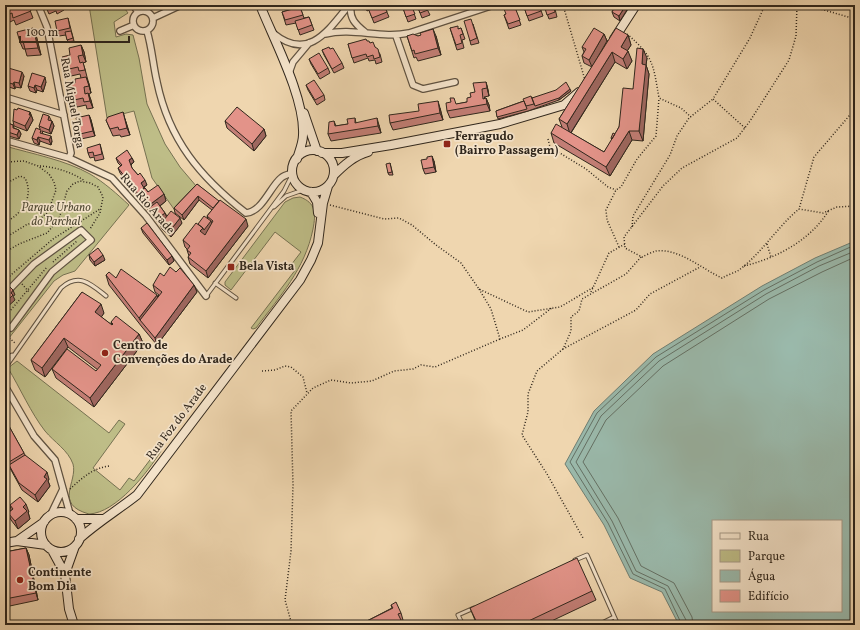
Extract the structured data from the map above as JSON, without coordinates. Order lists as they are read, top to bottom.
{
  "streets": {
    "street": ["Rua Miguel Torga", "Rua Rio Arade", "Rua Foz do Arade"]
  },
  "crossings": [
    ["Rua Miguel Torga", "Rua Rio Arade"]
  ],
  "parks": ["Parque Urbano do Parchal"],
  "places": {
    "transit": ["Ferragudo (Bairro Passagem)", "Bela Vista"],
    "other": ["Centro de Convenções do Arade", "Continente Bom Dia"]
  },
  "legend": [
    "Rua",
    "Parque",
    "Água",
    "Edifício"
  ],
  "scale_bar": "100 m"
}
